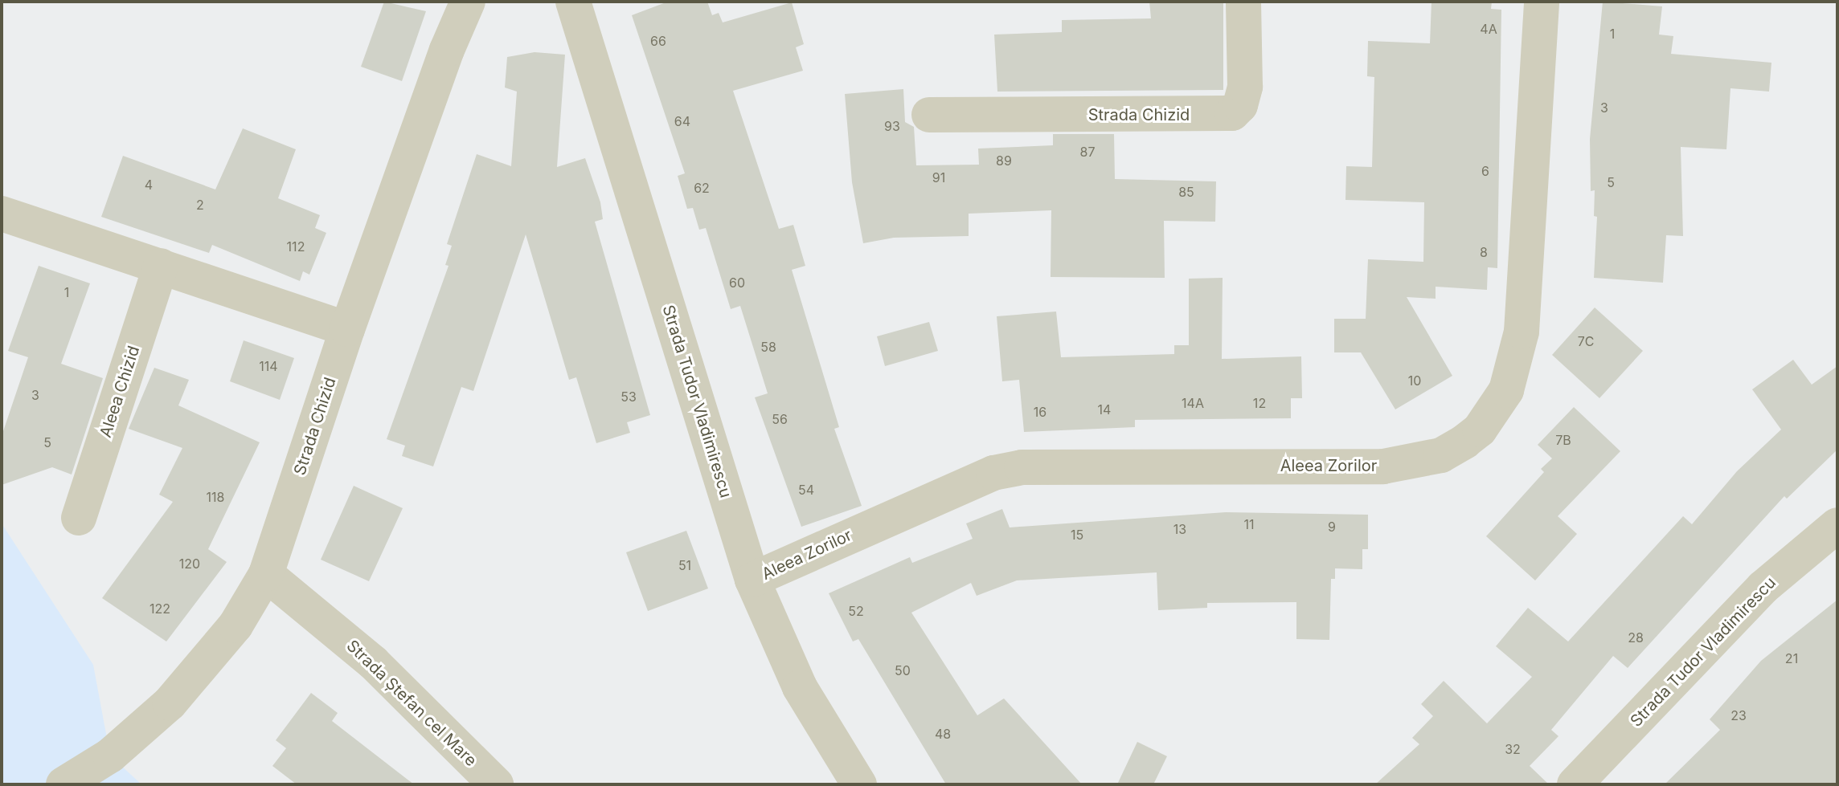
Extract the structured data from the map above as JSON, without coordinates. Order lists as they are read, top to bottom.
{
  "streets": {
    "street": [
      "Strada Chizid",
      "Aleea Chizid",
      "Strada Tudor Vladimirescu",
      "Aleea Zorilor",
      "Strada Ștefan cel Mare"
    ]
  },
  "crossings": [
    ["Strada Chizid", "Strada Ștefan cel Mare"],
    ["Strada Tudor Vladimirescu", "Aleea Zorilor"]
  ],
  "house_numbers": [
    "4A",
    "1",
    "66",
    "3",
    "64",
    "93",
    "87",
    "89",
    "6",
    "91",
    "5",
    "4",
    "62",
    "85",
    "2",
    "112",
    "8",
    "60",
    "1",
    "7C",
    "58",
    "114",
    "10",
    "3",
    "53",
    "14A",
    "12",
    "14",
    "16",
    "56",
    "7B",
    "5",
    "54",
    "118",
    "11",
    "9",
    "13",
    "15",
    "120",
    "51",
    "122",
    "52",
    "28",
    "21",
    "50",
    "23",
    "48",
    "32"
  ]
}
